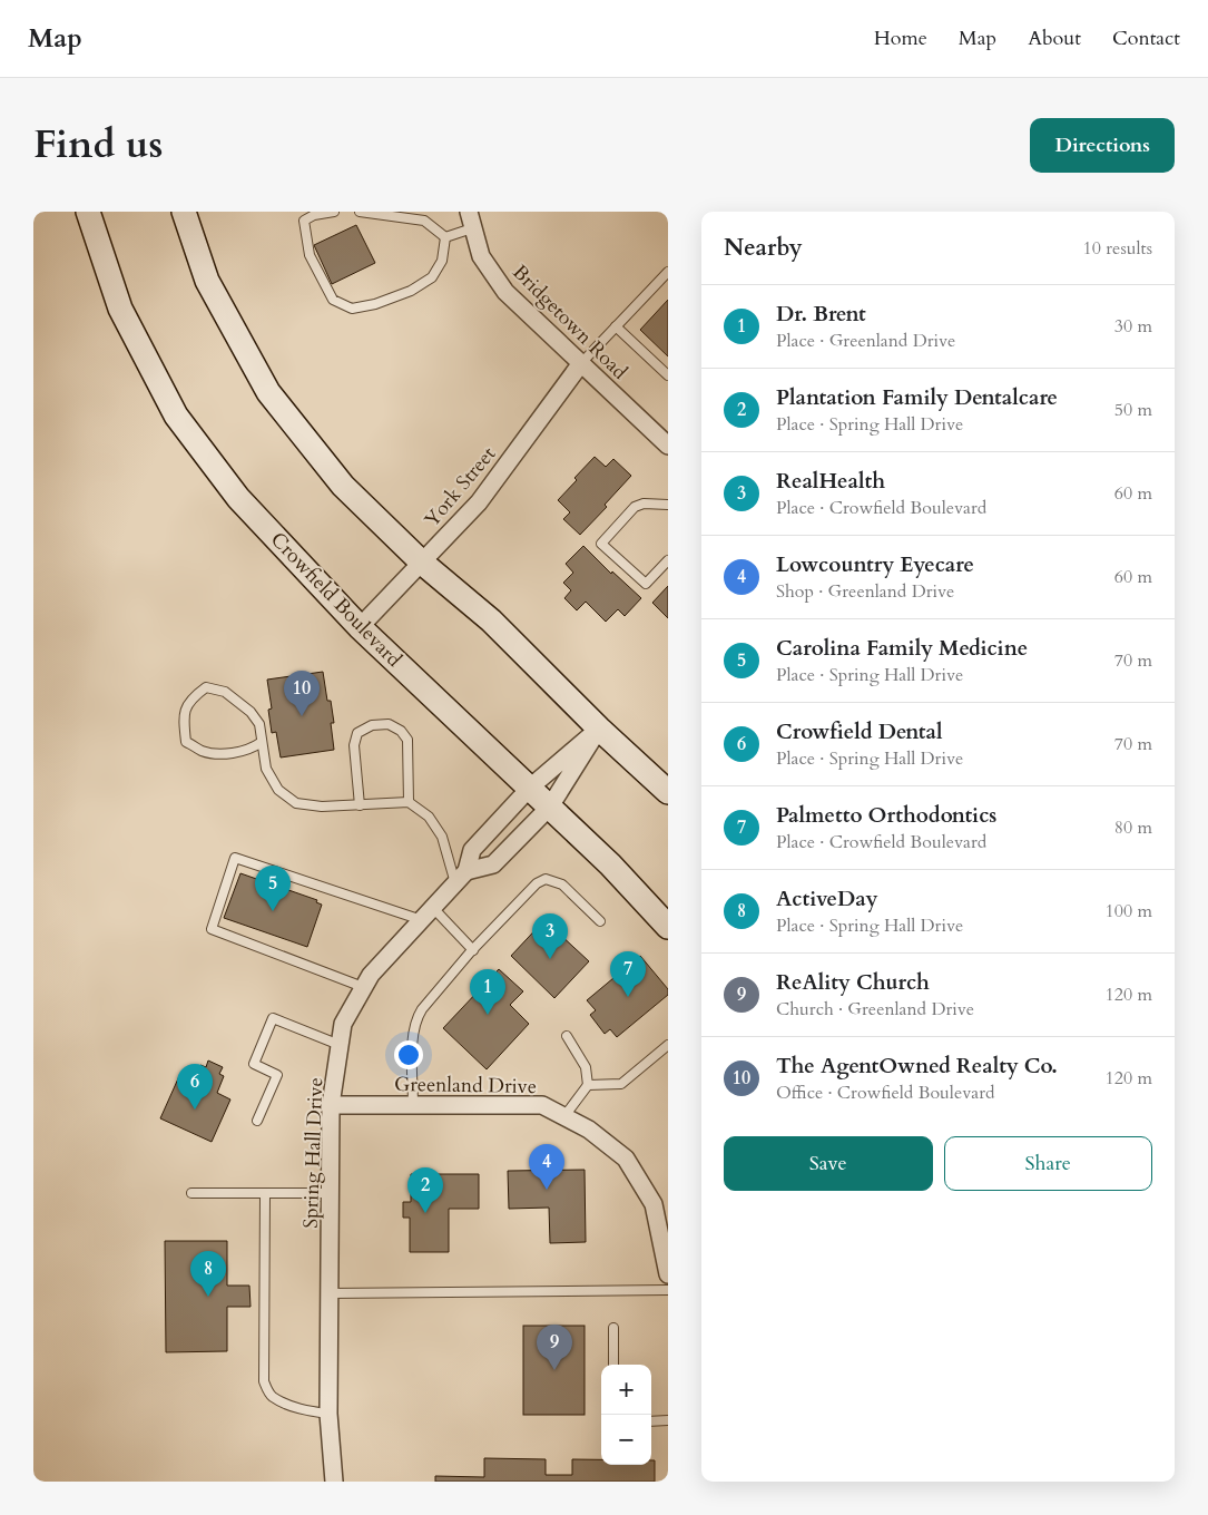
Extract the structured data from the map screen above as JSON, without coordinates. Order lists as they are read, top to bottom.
{
  "streets": {
    "main road": ["Crowfield Boulevard"],
    "street": [
      "Bridgetown Road",
      "York Street",
      "Greenland Drive",
      "Spring Hall Drive"
    ]
  },
  "crossings": [
    ["Bridgetown Road", "York Street"],
    ["York Street", "Crowfield Boulevard"],
    ["Crowfield Boulevard", "Spring Hall Drive"],
    ["Greenland Drive", "Spring Hall Drive"]
  ],
  "page": {
    "header": "Map",
    "nav": [
      "Home",
      "Map",
      "About",
      "Contact"
    ],
    "title": "Find us",
    "buttons": [
      "Directions",
      ["Save", "Share"]
    ],
    "heading": ["Nearby", "10 results"],
    "list": [
      {
        "mark": "1",
        "name": "Dr. Brent",
        "note": "Place · Greenland Drive",
        "value": "30 m"
      },
      {
        "mark": "2",
        "name": "Plantation Family Dentalcare",
        "note": "Place · Spring Hall Drive",
        "value": "50 m"
      },
      {
        "mark": "3",
        "name": "RealHealth",
        "note": "Place · Crowfield Boulevard",
        "value": "60 m"
      },
      {
        "mark": "4",
        "name": "Lowcountry Eyecare",
        "note": "Shop · Greenland Drive",
        "value": "60 m"
      },
      {
        "mark": "5",
        "name": "Carolina Family Medicine",
        "note": "Place · Spring Hall Drive",
        "value": "70 m"
      },
      {
        "mark": "6",
        "name": "Crowfield Dental",
        "note": "Place · Spring Hall Drive",
        "value": "70 m"
      },
      {
        "mark": "7",
        "name": "Palmetto Orthodontics",
        "note": "Place · Crowfield Boulevard",
        "value": "80 m"
      },
      {
        "mark": "8",
        "name": "ActiveDay",
        "note": "Place · Spring Hall Drive",
        "value": "100 m"
      },
      {
        "mark": "9",
        "name": "ReAlity Church",
        "note": "Church · Greenland Drive",
        "value": "120 m"
      },
      {
        "mark": "10",
        "name": "The AgentOwned Realty Co.",
        "note": "Office · Crowfield Boulevard",
        "value": "120 m"
      }
    ],
    "pins": [
      "10",
      "5",
      "3",
      "7",
      "1",
      "6",
      "4",
      "2",
      "8",
      "9"
    ],
    "map_buttons": ["+", "−"]
  }
}
